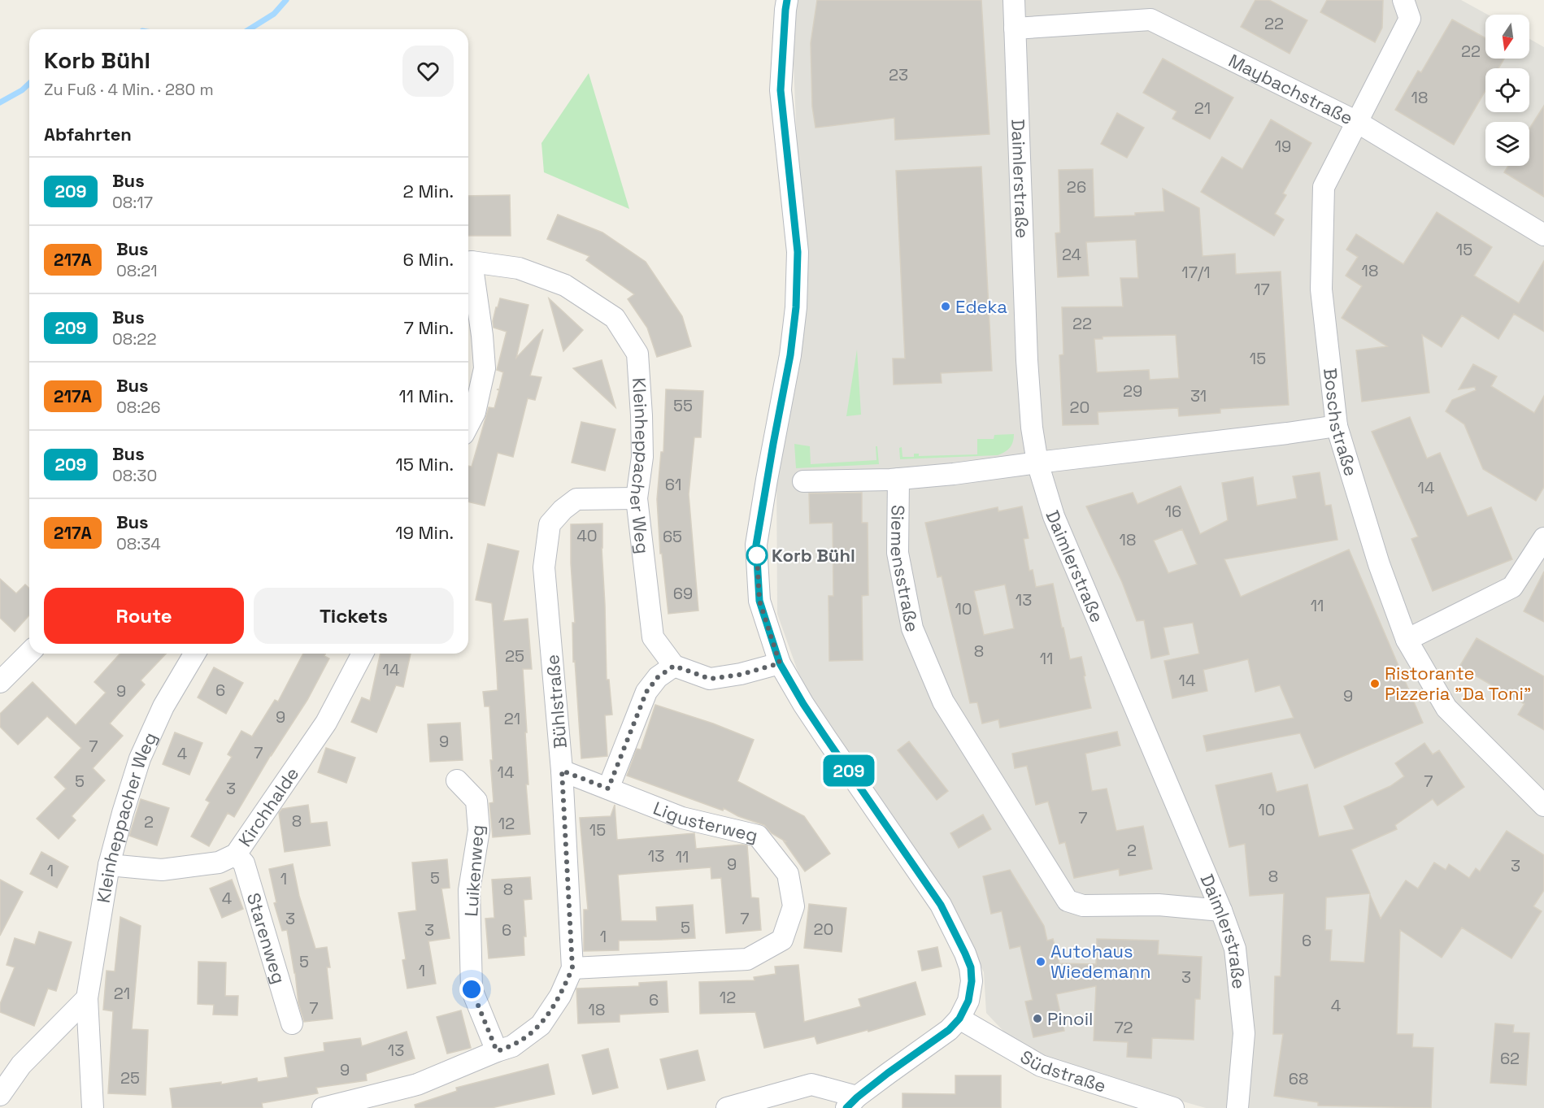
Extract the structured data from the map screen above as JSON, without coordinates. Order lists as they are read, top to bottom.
{
  "streets": {
    "street": [
      "Maybachstraße",
      "Daimlerstraße",
      "Boschstraße",
      "Kleinheppacher Weg",
      "Siemensstraße",
      "Bühlstraße",
      "Kirchhalde",
      "Ligusterweg",
      "Luikenweg",
      "Starenweg",
      "Südstraße"
    ]
  },
  "crossings": [
    ["Maybachstraße", "Daimlerstraße"],
    ["Maybachstraße", "Boschstraße"],
    ["Daimlerstraße", "Siemensstraße"],
    ["Boschstraße", "Siemensstraße"],
    ["Kleinheppacher Weg", "Bühlstraße"],
    ["Kleinheppacher Weg", "Kirchhalde"],
    ["Bühlstraße", "Ligusterweg"],
    ["Bühlstraße", "Luikenweg"],
    ["Kirchhalde", "Starenweg"]
  ],
  "places": [
    "Edeka",
    "Korb Bühl",
    "Ristorante Pizzeria \"Da Toni\"",
    "Autohaus Wiedemann",
    "Pinoil"
  ],
  "lines": ["bus line 209"],
  "house_numbers": [
    "22",
    "22",
    "23",
    "18",
    "21",
    "19",
    "26",
    "15",
    "24",
    "18",
    "17/1",
    "17",
    "22",
    "15",
    "29",
    "31",
    "55",
    "20",
    "61",
    "14",
    "16",
    "40",
    "65",
    "18",
    "69",
    "13",
    "11",
    "10",
    "8",
    "25",
    "11",
    "14",
    "14",
    "6",
    "9",
    "9",
    "9",
    "21",
    "9",
    "7",
    "7",
    "4",
    "14",
    "5",
    "7",
    "3",
    "10",
    "7",
    "8",
    "2",
    "12",
    "15",
    "2",
    "13",
    "11",
    "9",
    "3",
    "1",
    "8",
    "5",
    "1",
    "8",
    "4",
    "3",
    "7",
    "5",
    "20",
    "3",
    "6",
    "1",
    "6",
    "5",
    "1",
    "3",
    "21",
    "12",
    "6",
    "4",
    "7",
    "18",
    "72",
    "13",
    "62",
    "9",
    "25",
    "68"
  ],
  "north": "bottom",
  "page": {
    "on_map": "209",
    "heading": [
      ["Korb Bühl", "Zu Fuß · 4 Min. · 280 m"],
      "Abfahrten"
    ],
    "list": [
      {
        "mark": "209",
        "name": "Bus",
        "note": "08:17",
        "value": "2 Min."
      },
      {
        "mark": "217A",
        "name": "Bus",
        "note": "08:21",
        "value": "6 Min."
      },
      {
        "mark": "209",
        "name": "Bus",
        "note": "08:22",
        "value": "7 Min."
      },
      {
        "mark": "217A",
        "name": "Bus",
        "note": "08:26",
        "value": "11 Min."
      },
      {
        "mark": "209",
        "name": "Bus",
        "note": "08:30",
        "value": "15 Min."
      },
      {
        "mark": "217A",
        "name": "Bus",
        "note": "08:34",
        "value": "19 Min."
      }
    ],
    "buttons": ["Route", "Tickets"]
  }
}
